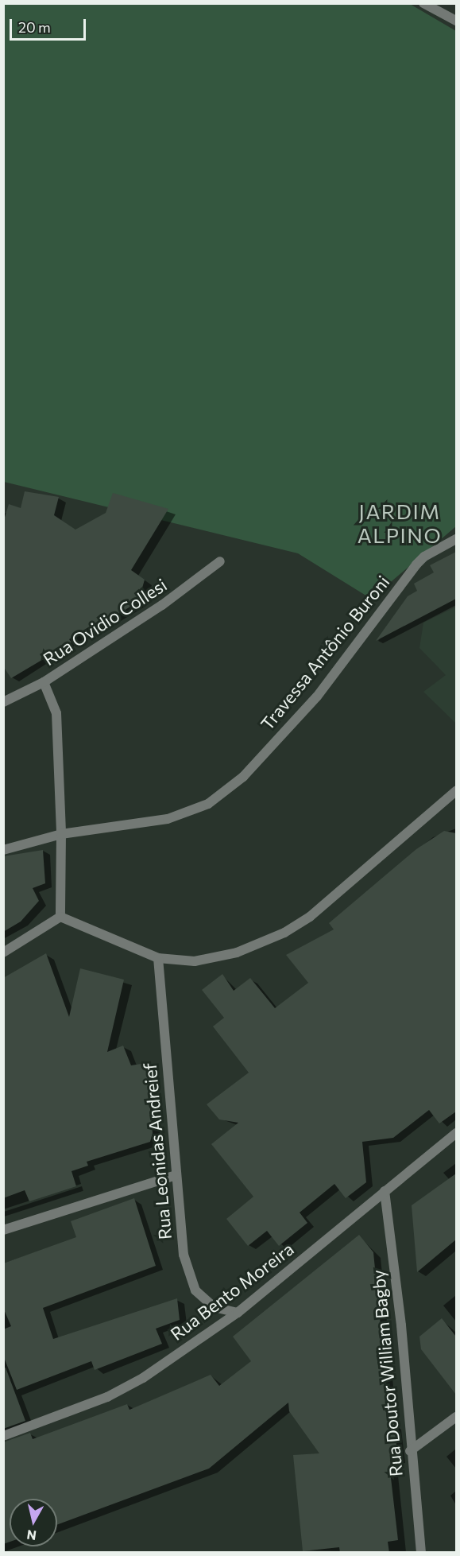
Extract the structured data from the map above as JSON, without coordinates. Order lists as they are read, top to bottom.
{
  "streets": {
    "street": [
      "Rua Ovidio Collesi",
      "Travessa Antônio Buroni",
      "Rua Leonidas Andreief",
      "Rua Bento Moreira",
      "Rua Doutor William Bagby"
    ]
  },
  "crossings": [
    ["Rua Leonidas Andreief", "Rua Bento Moreira"],
    ["Rua Bento Moreira", "Rua Doutor William Bagby"]
  ],
  "districts": ["JARDIM ALPINO"],
  "scale_bar": "20 m",
  "north": "bottom"
}
